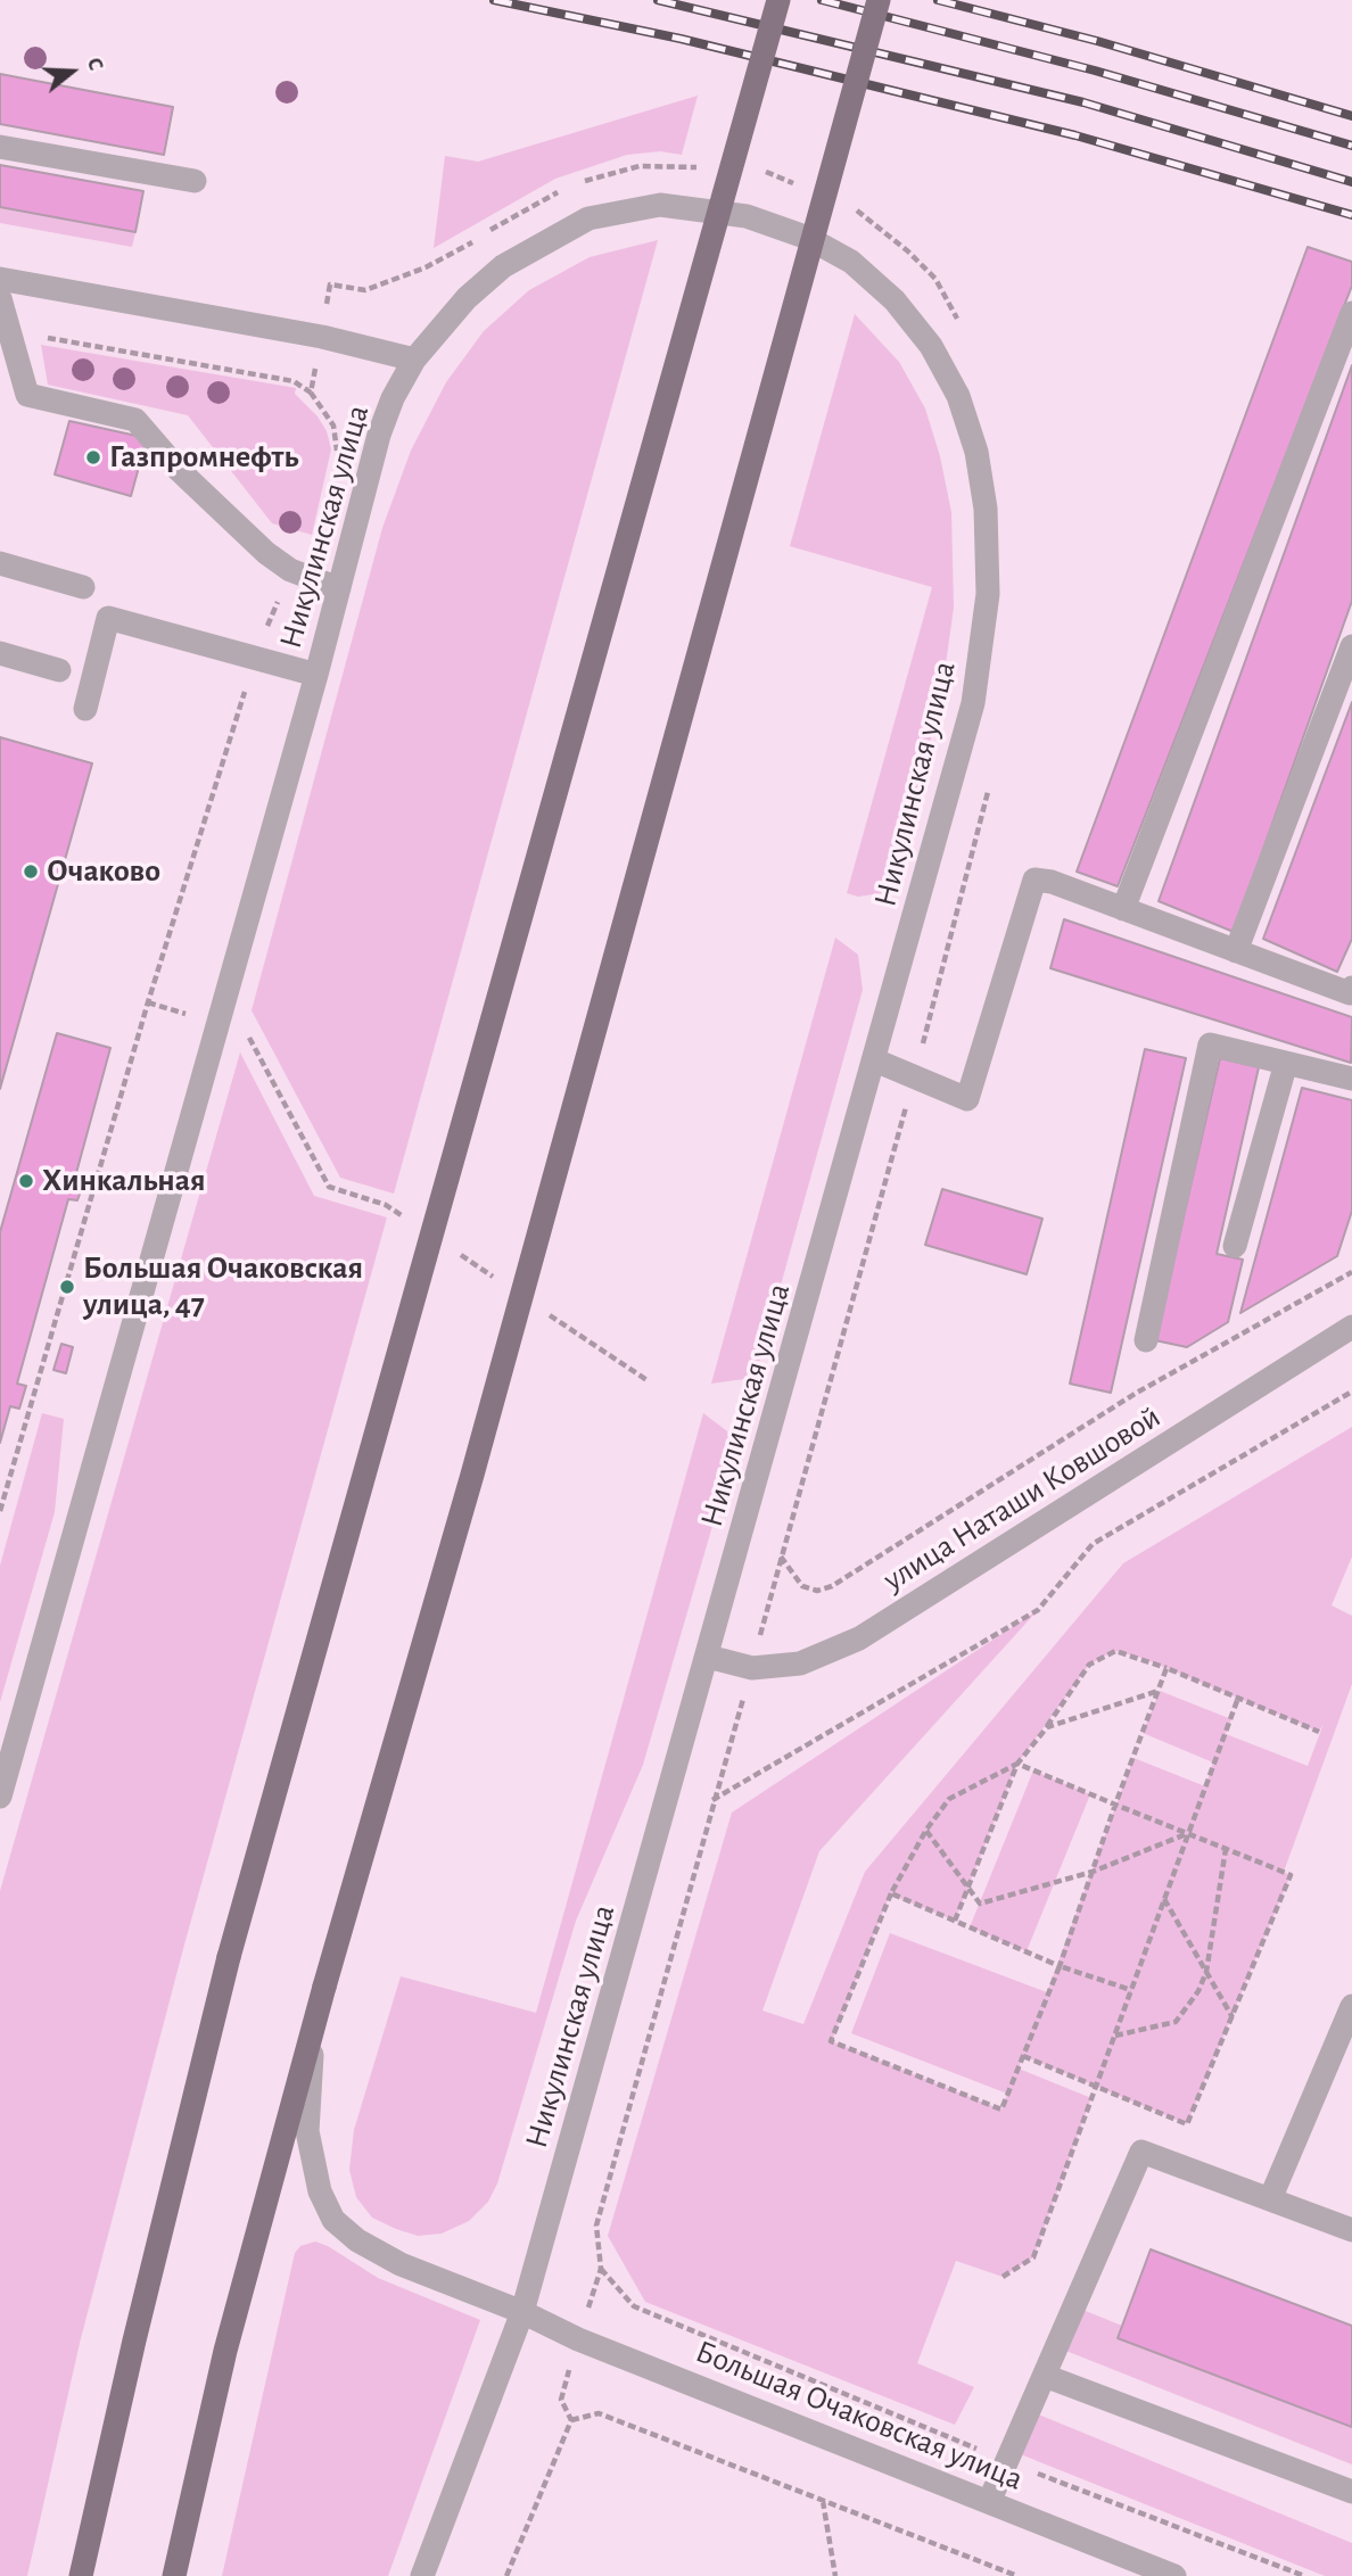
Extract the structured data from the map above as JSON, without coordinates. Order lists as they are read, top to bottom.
{
  "streets": {
    "street": ["Никулинская улица", "улица Наташи Ковшовой", "Большая Очаковская улица"]
  },
  "crossings": [
    ["Никулинская улица", "улица Наташи Ковшовой"],
    ["Никулинская улица", "Большая Очаковская улица"]
  ],
  "places": [
    "Газпромнефть",
    "Очаково",
    "Хинкальная",
    "Большая Очаковская улица, 47"
  ],
  "north": "right"
}
